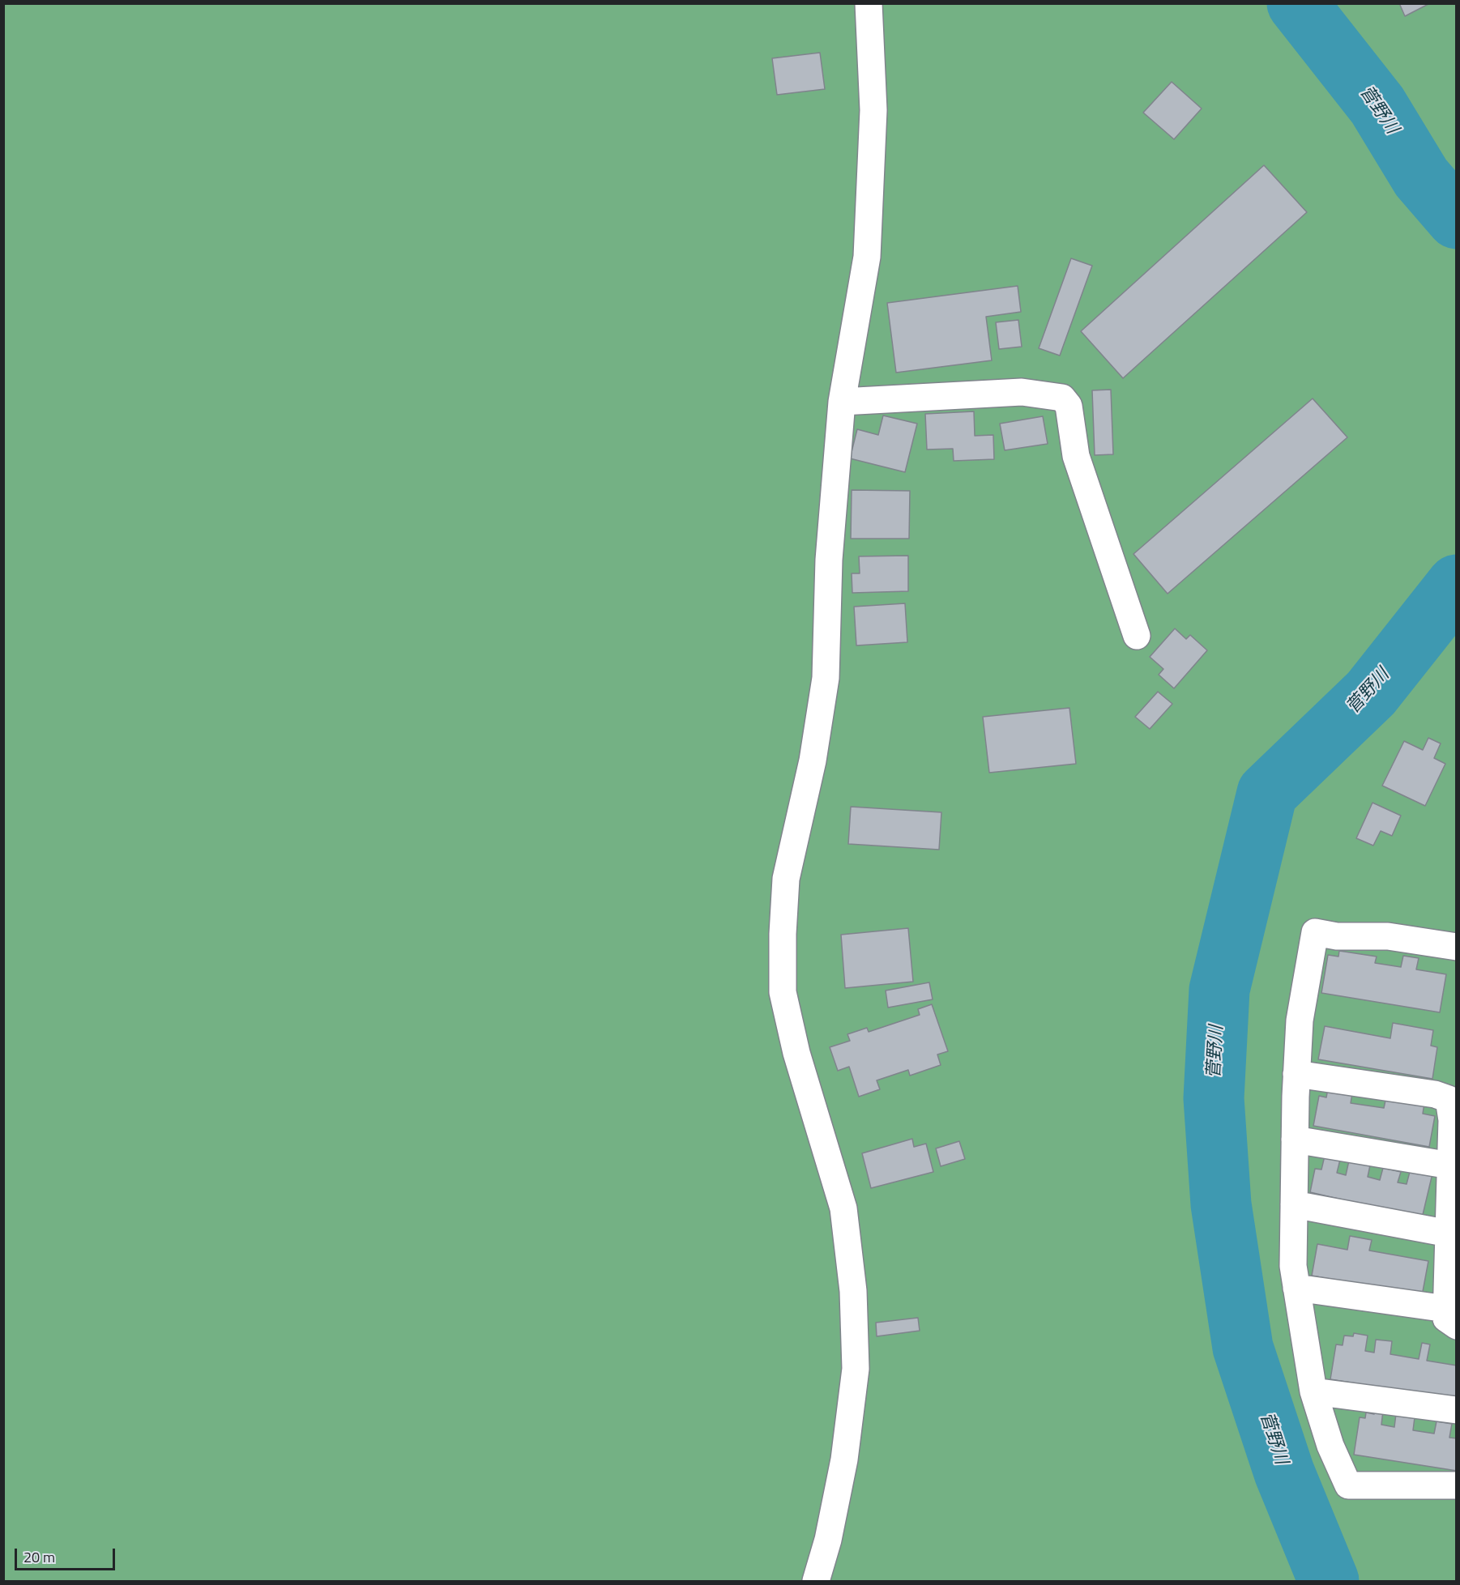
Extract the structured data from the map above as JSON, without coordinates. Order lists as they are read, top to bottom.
{
  "water": ["菅野川"],
  "scale_bar": "20 m"
}
